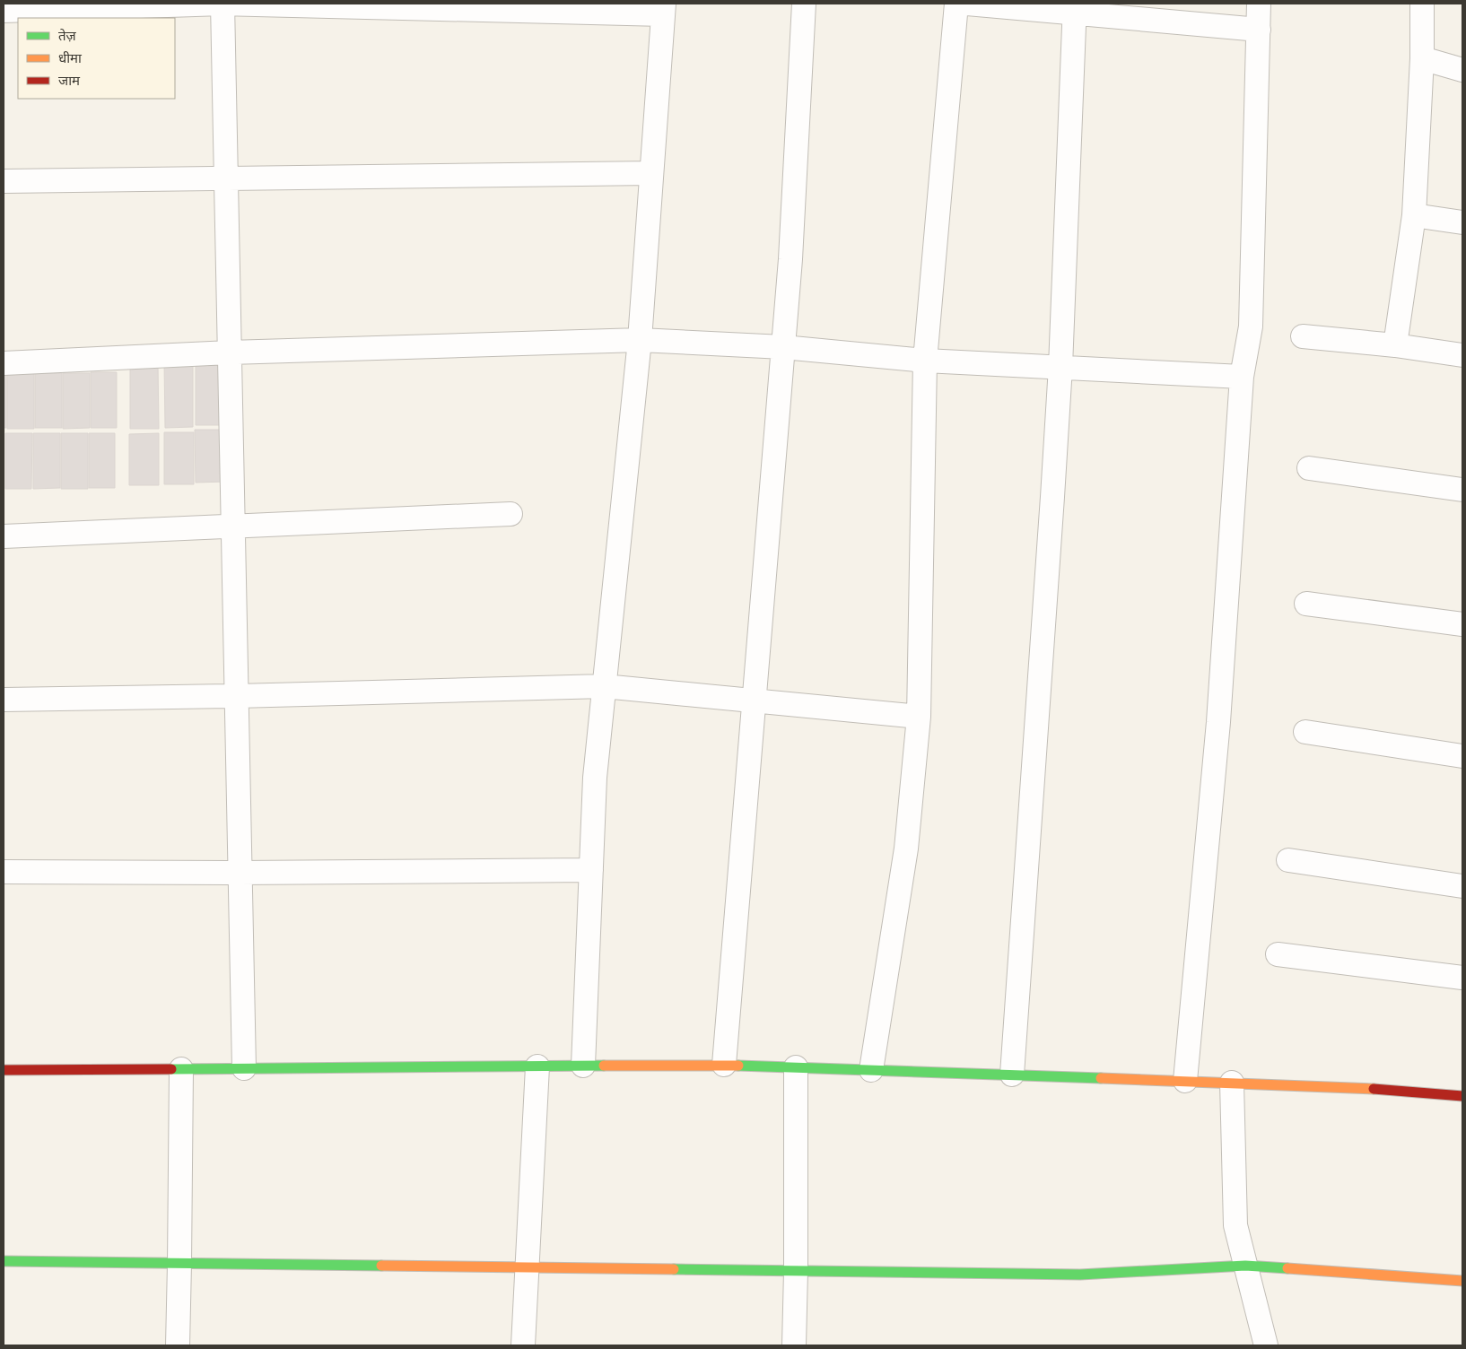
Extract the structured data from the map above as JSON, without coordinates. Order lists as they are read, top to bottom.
{
  "legend": ["तेज़", "धीमा", "जाम"]
}
